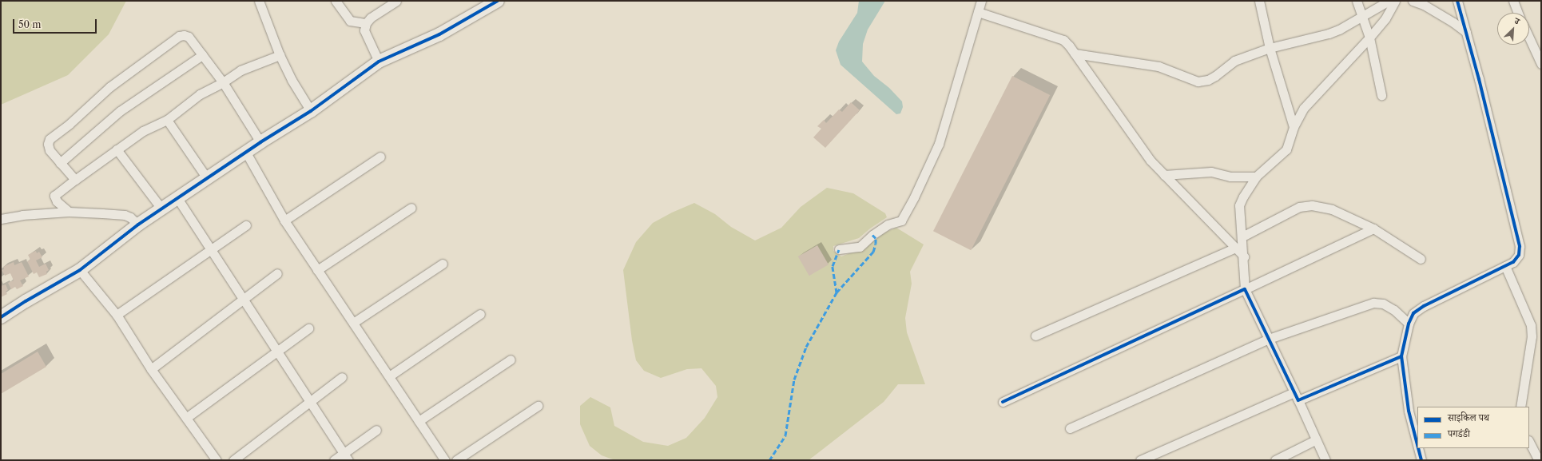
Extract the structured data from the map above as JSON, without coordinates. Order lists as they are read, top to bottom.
{
  "legend": ["साइकिल पथ", "पगडंडी"],
  "scale_bar": "50 m",
  "north": "top right"
}
